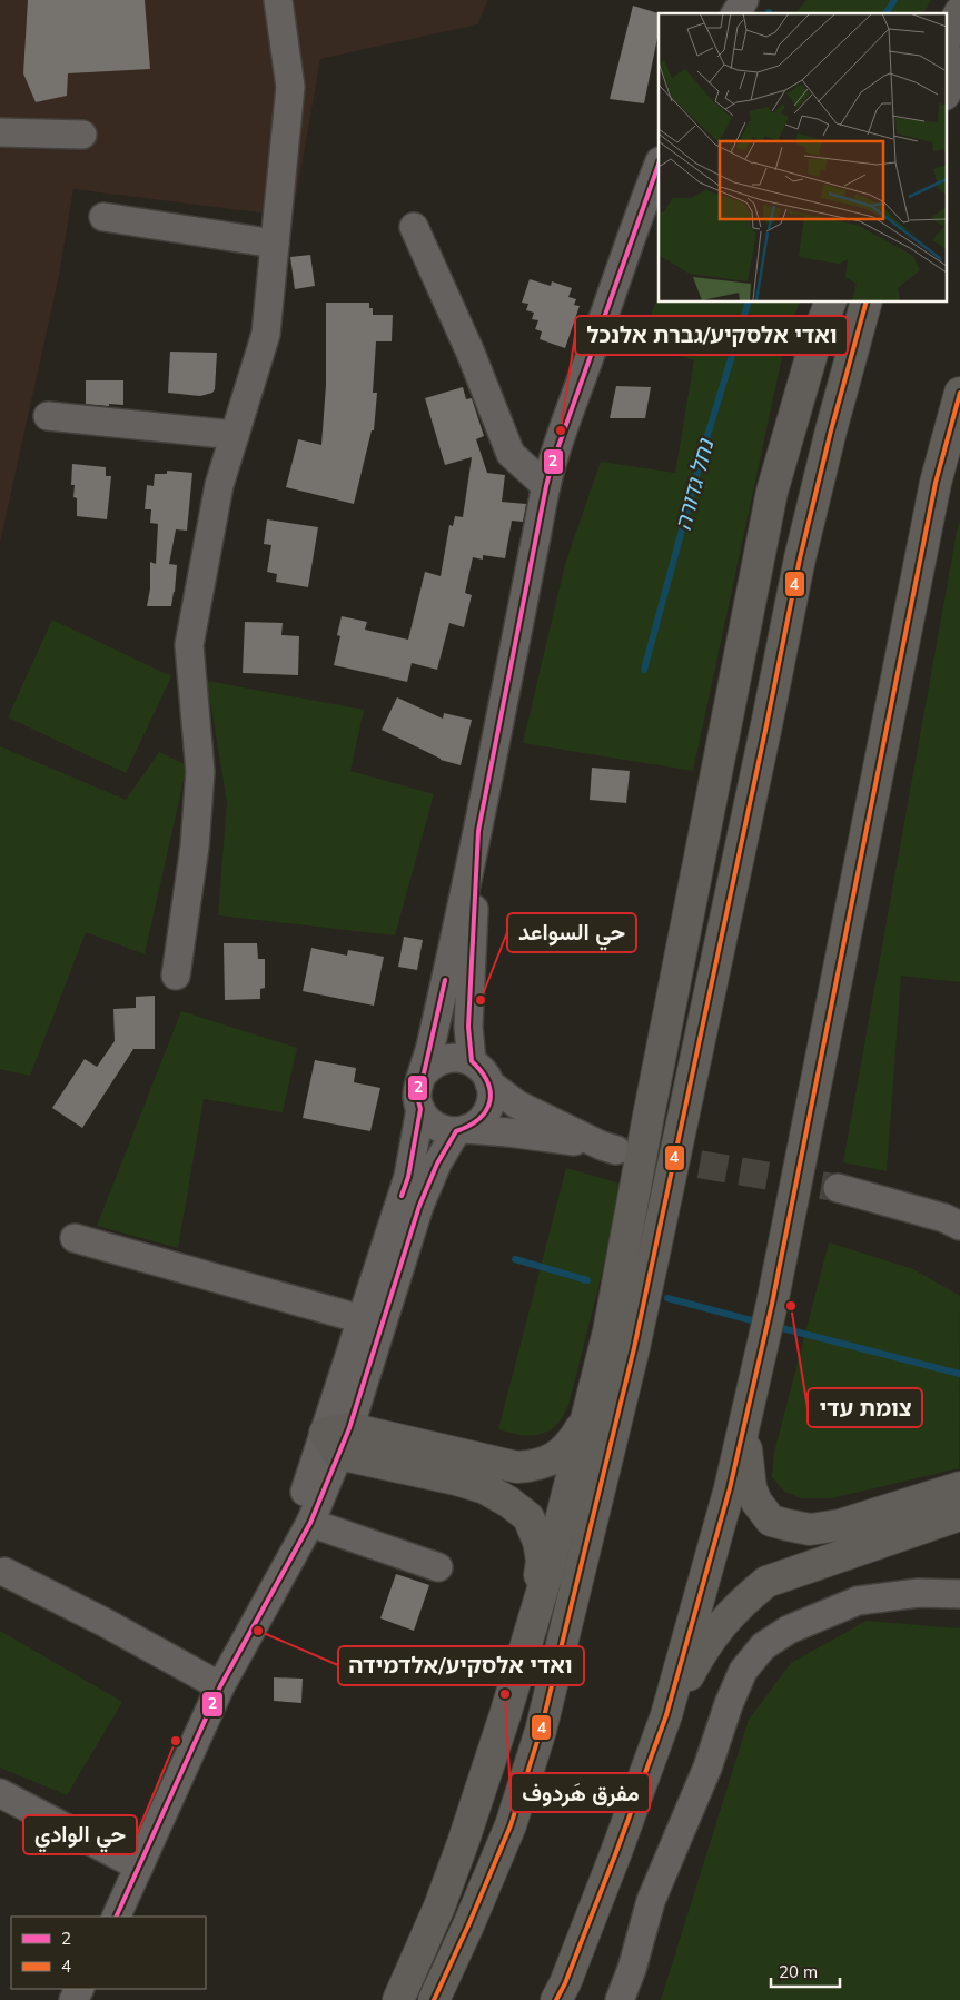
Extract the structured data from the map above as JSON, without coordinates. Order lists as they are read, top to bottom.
{
  "water": ["נחל גדורה"],
  "places": [
    "ואדי אלסקיע/גברת אלנכל",
    "حي السواعد",
    "צומת עדי",
    "ואדי אלסקיע/אלדמידה",
    "مفرق هَردوف",
    "حي الوادي"
  ],
  "lines": ["transit line 2", "transit line 4"],
  "legend": ["2", "4"],
  "scale_bar": "20 m"
}
